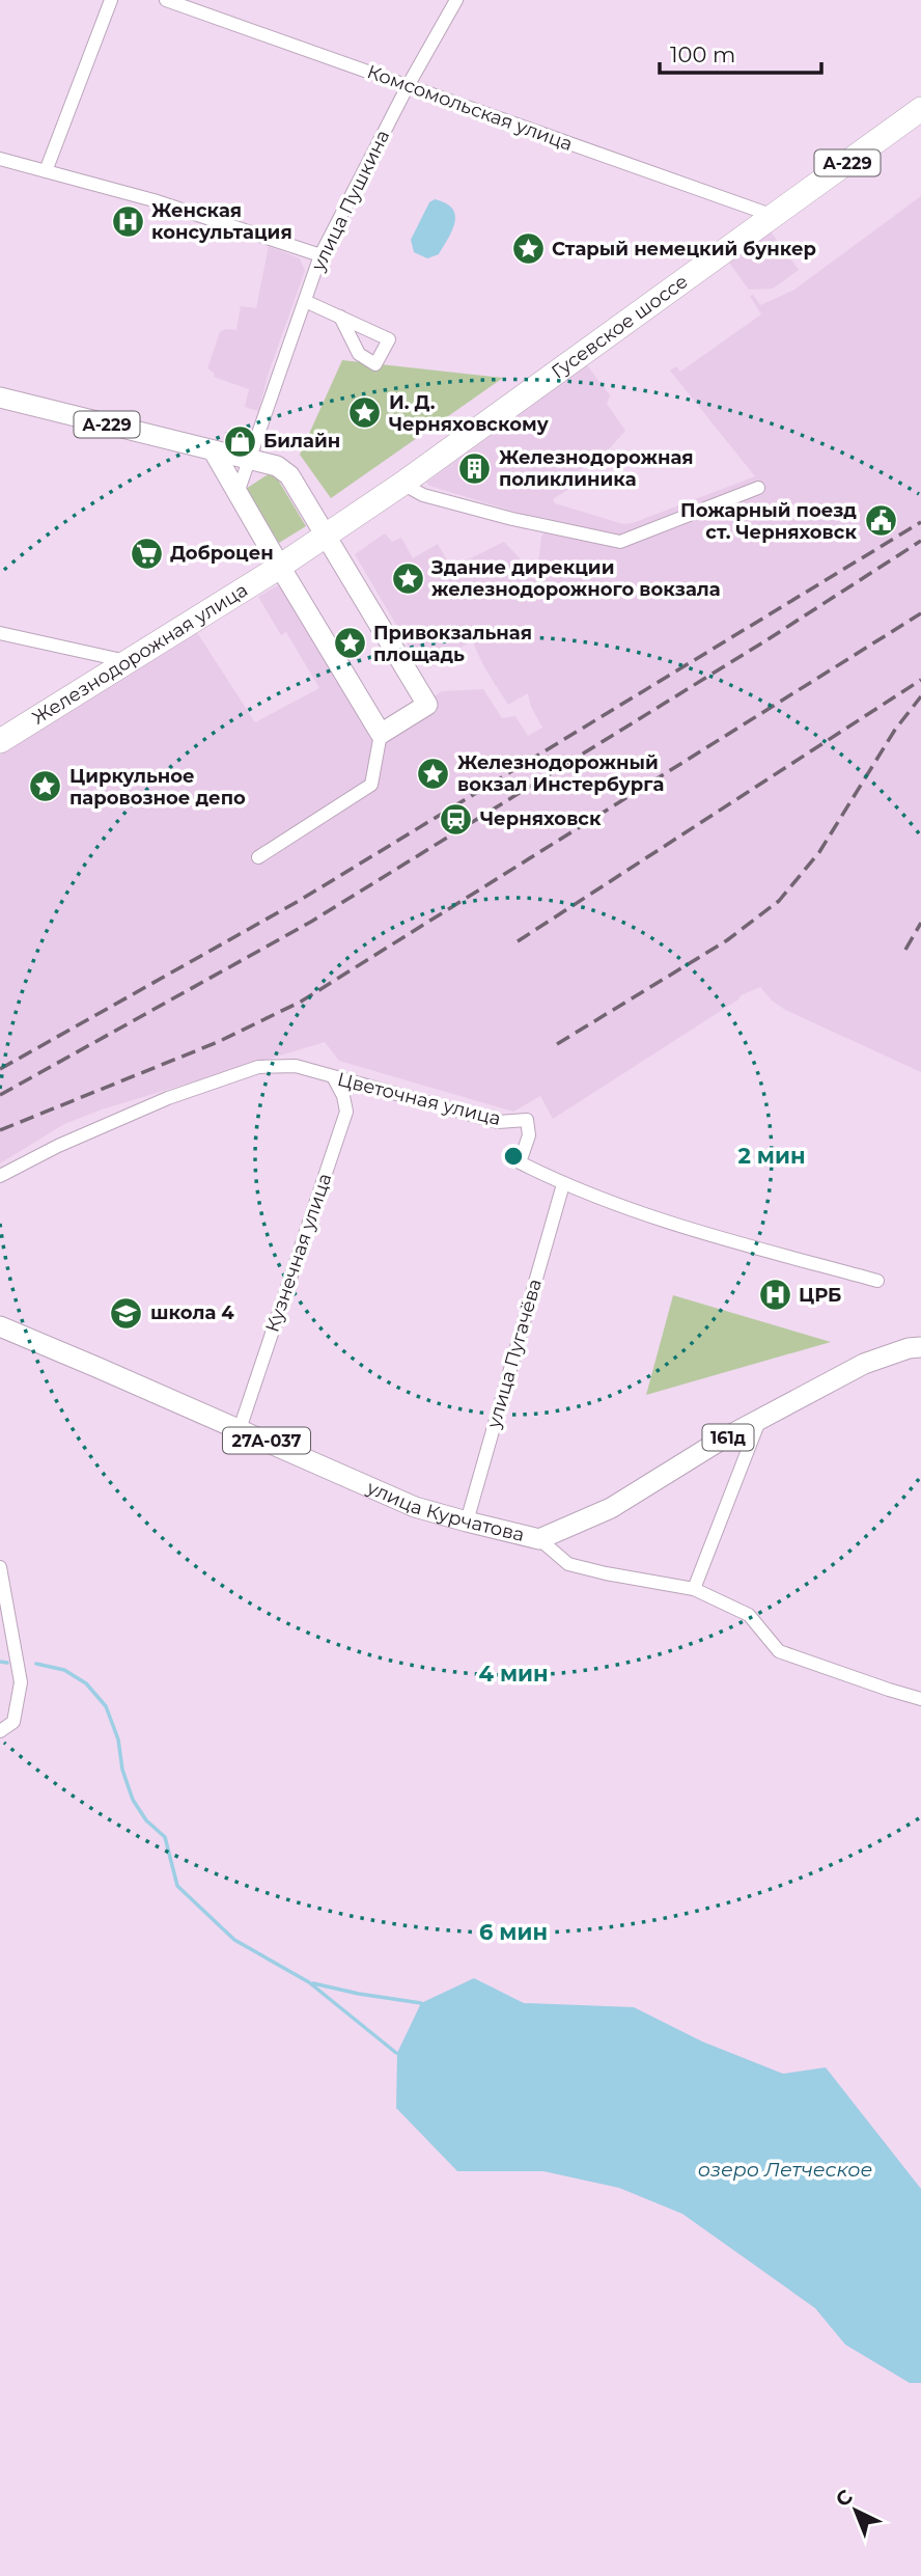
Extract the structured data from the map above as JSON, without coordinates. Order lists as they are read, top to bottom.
{
  "streets": {
    "highway": ["А-229", "Гусевское шоссе", "Железнодорожная улица"],
    "main road": ["161д", "27А-037", "улица Курчатова"],
    "street": [
      "Комсомольская улица",
      "улица Пушкина",
      "Цветочная улица",
      "Кузнечная улица",
      "улица Пугачёва"
    ]
  },
  "crossings": [
    ["Комсомольская улица", "улица Пушкина"],
    ["Комсомольская улица", "Гусевское шоссе"],
    ["Гусевское шоссе", "Железнодорожная улица"],
    ["Цветочная улица", "Кузнечная улица"],
    ["Цветочная улица", "улица Пугачёва"],
    ["Кузнечная улица", "улица Курчатова"],
    ["улица Пугачёва", "улица Курчатова"]
  ],
  "water": ["озеро Летческое"],
  "places": {
    "hospital": ["Женская консультация", "ЦРБ"],
    "place": [
      "Старый немецкий бункер",
      "И. Д. Черняховскому",
      "Здание дирекции железнодорожного вокзала",
      "Привокзальная площадь",
      "Железнодорожный вокзал Инстербурга",
      "Циркульное паровозное депо"
    ],
    "shop": ["Билайн"],
    "building": ["Железнодорожная поликлиника"],
    "public building": ["Пожарный поезд ст. Черняховск"],
    "supermarket": ["Доброцен"],
    "station": ["Черняховск"],
    "school or university": ["школа 4"]
  },
  "scale_bar": "100 m",
  "north": "top left",
  "rings": ["2 мин", "4 мин", "6 мин"]
}
